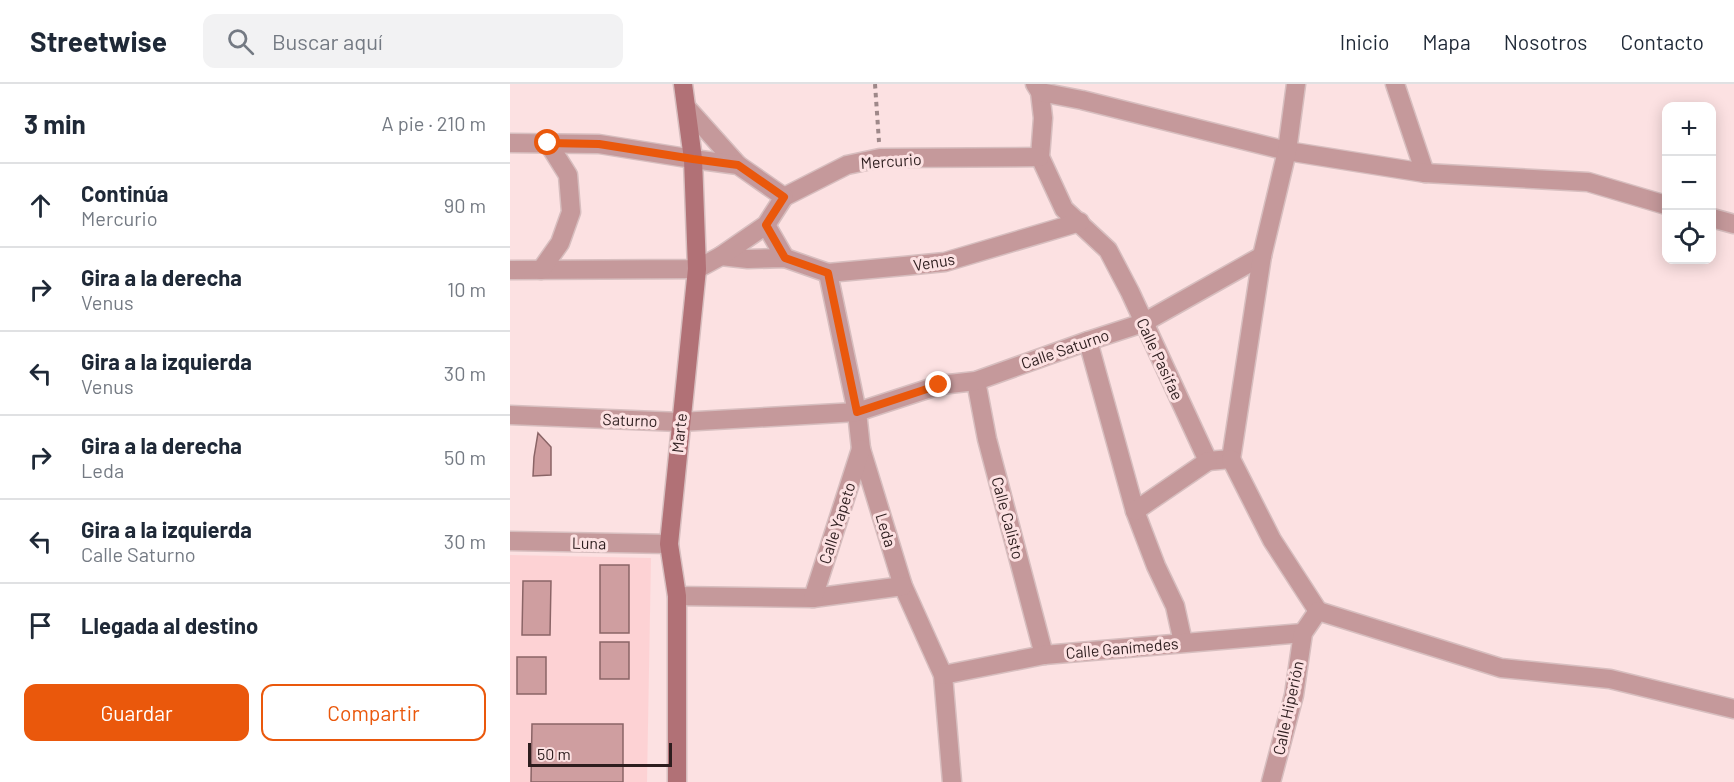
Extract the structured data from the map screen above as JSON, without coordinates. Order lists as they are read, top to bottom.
{
  "streets": {
    "street": [
      "Mercurio",
      "Venus",
      "Calle Saturno",
      "Calle Pasifae",
      "Saturno",
      "Marte",
      "Calle Calisto",
      "Calle Yapeto",
      "Leda",
      "Luna",
      "Calle Ganímedes",
      "Calle Hiperión"
    ]
  },
  "crossings": [
    ["Mercurio", "Calle Pasifae"],
    ["Venus", "Calle Pasifae"],
    ["Venus", "Leda"],
    ["Calle Saturno", "Calle Pasifae"],
    ["Calle Saturno", "Saturno"],
    ["Calle Saturno", "Calle Calisto"],
    ["Calle Saturno", "Leda"],
    ["Saturno", "Marte"],
    ["Saturno", "Leda"],
    ["Marte", "Luna"],
    ["Calle Calisto", "Calle Ganímedes"],
    ["Calle Yapeto", "Leda"],
    ["Leda", "Calle Ganímedes"],
    ["Calle Ganímedes", "Calle Hiperión"]
  ],
  "scale_bar": "50 m",
  "page": {
    "header": "Streetwise",
    "search": "Buscar aquí",
    "nav": [
      "Inicio",
      "Mapa",
      "Nosotros",
      "Contacto"
    ],
    "heading": ["3 min", "A pie · 210 m"],
    "map_buttons": ["+", "−"],
    "list": [
      ["Continúa", "Mercurio", "90 m"],
      ["Gira a la derecha", "Venus", "10 m"],
      ["Gira a la izquierda", "Venus", "30 m"],
      ["Gira a la derecha", "Leda", "50 m"],
      ["Gira a la izquierda", "Calle Saturno", "30 m"],
      "Llegada al destino"
    ],
    "buttons": ["Guardar", "Compartir"],
    "scale": "50 m"
  }
}
